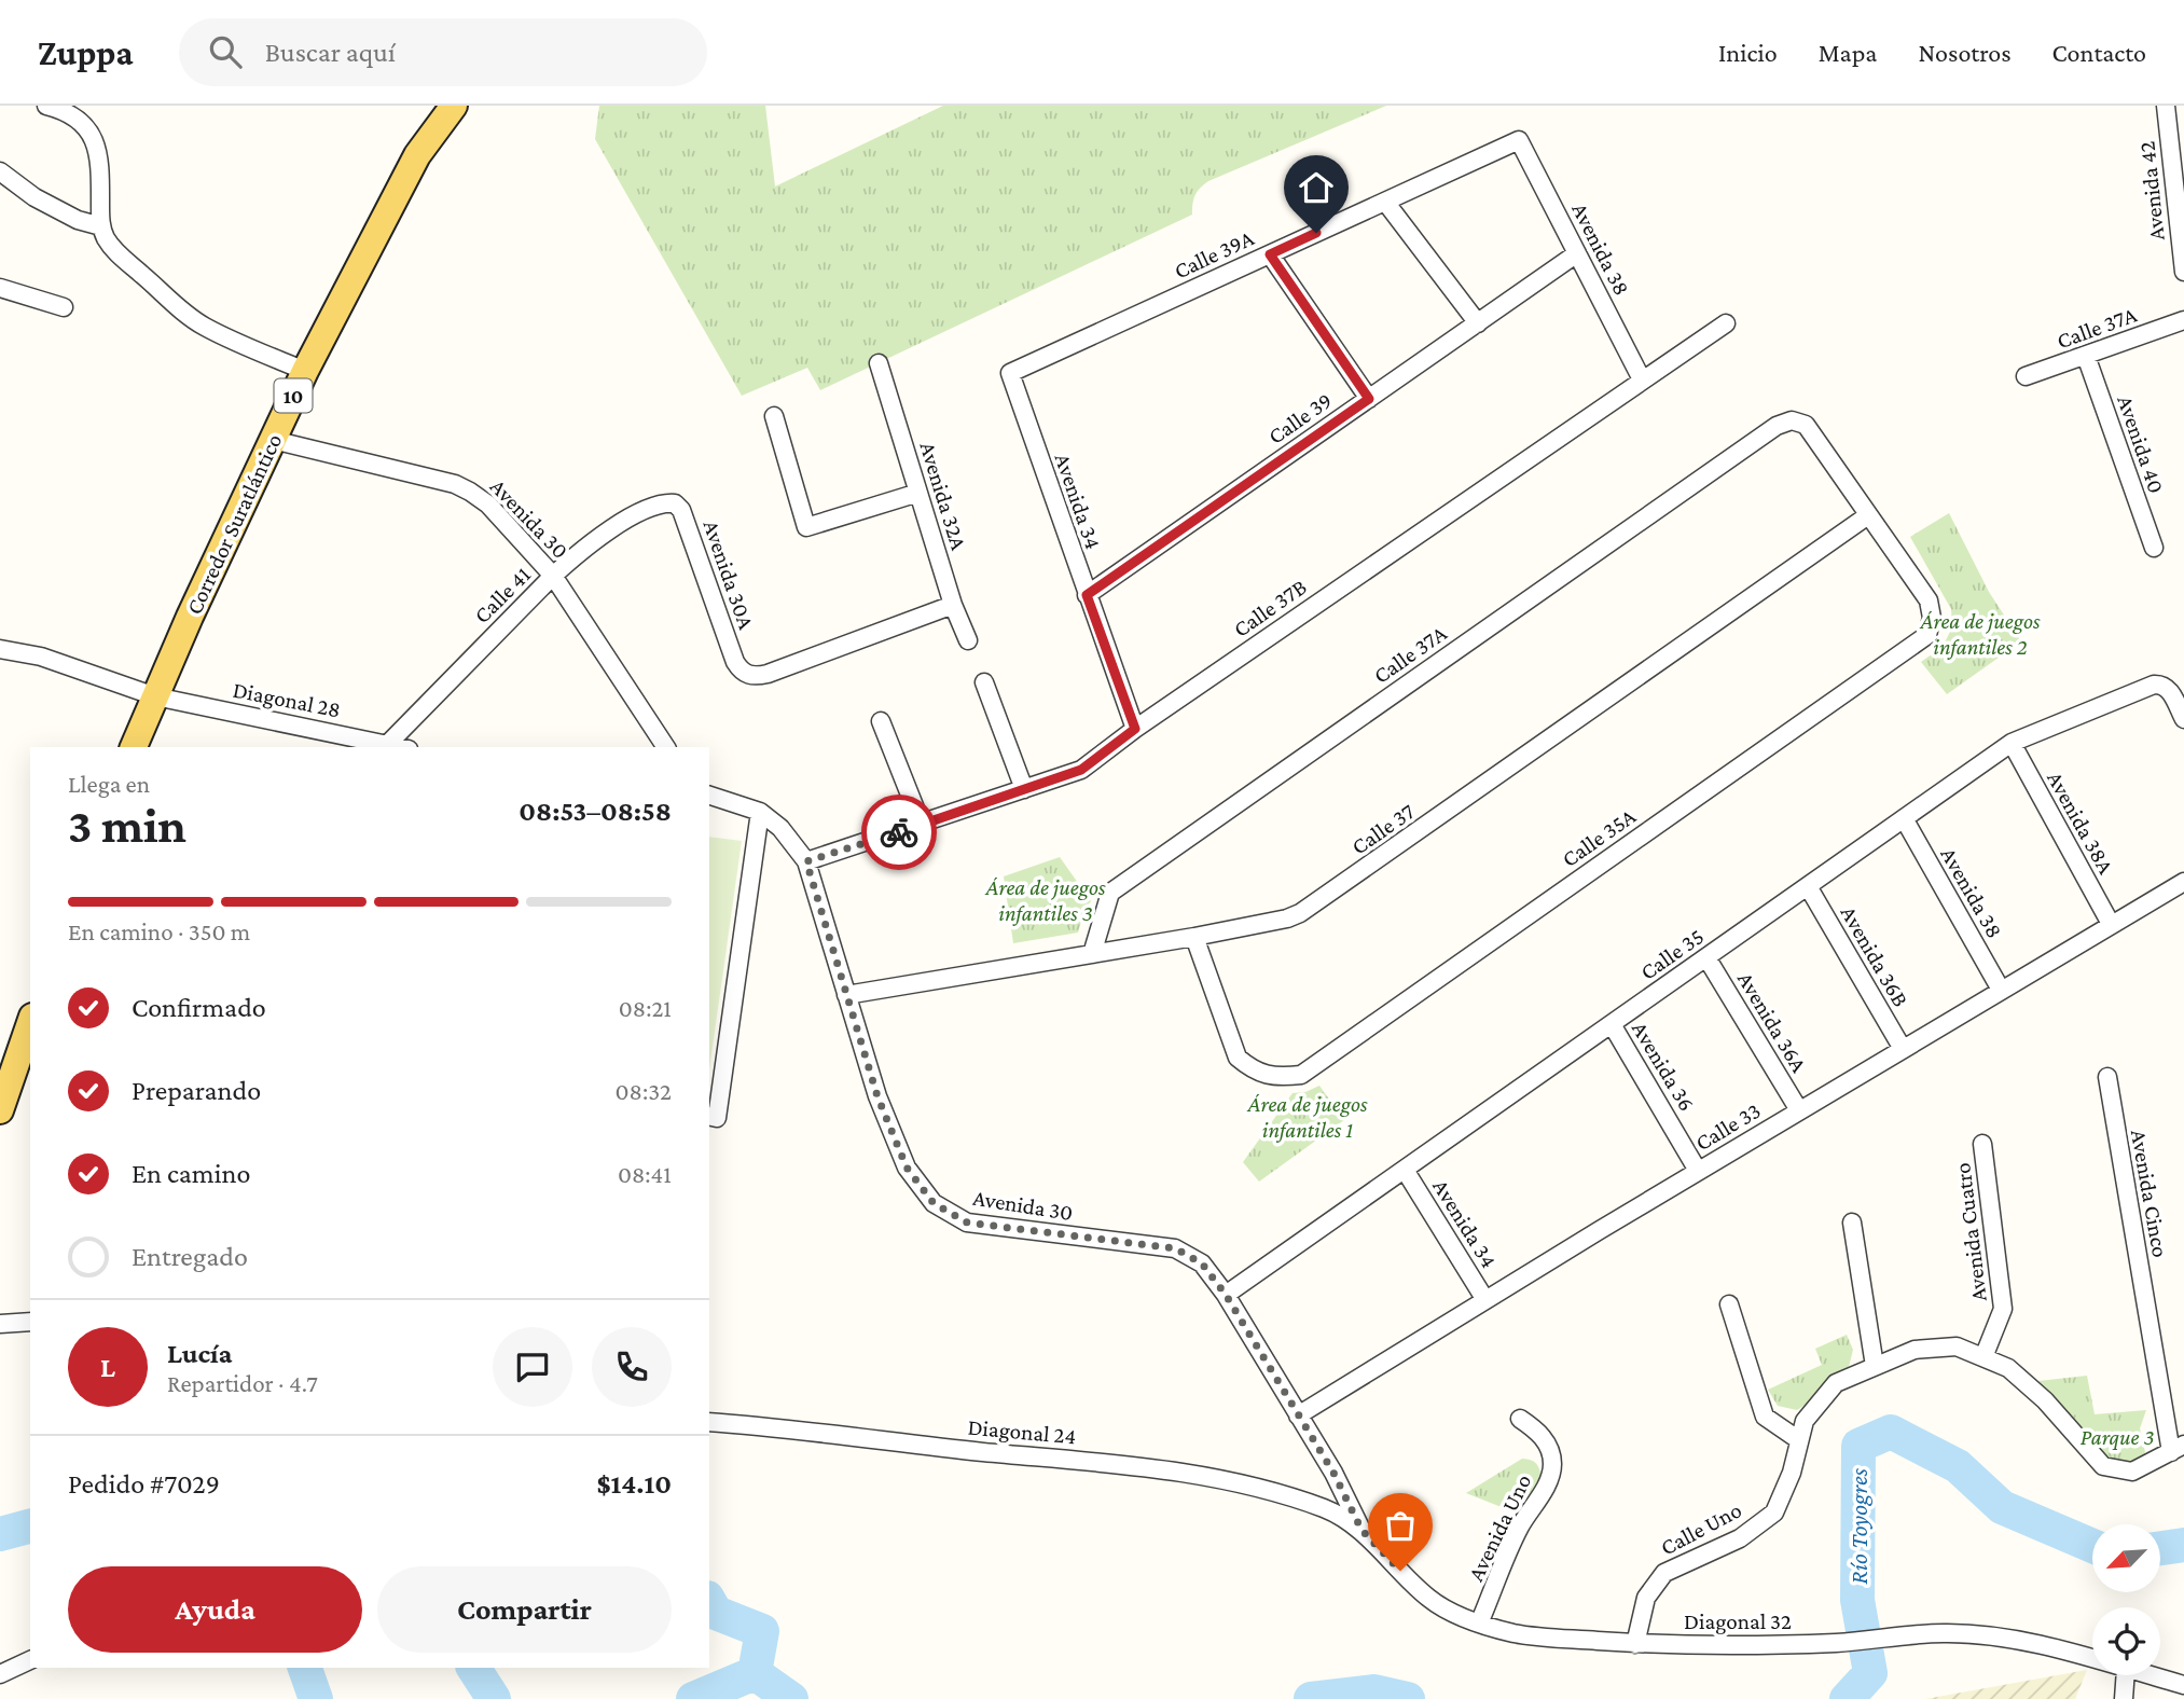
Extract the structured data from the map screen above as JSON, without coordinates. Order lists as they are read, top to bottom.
{
  "streets": {
    "main road": ["10", "Corredor Suratlántico"],
    "street": [
      "Avenida 42",
      "Avenida 38",
      "Calle 39A",
      "Calle 37A",
      "Calle 39",
      "Avenida 40",
      "Avenida 32A",
      "Avenida 34",
      "Avenida 30",
      "Avenida 30A",
      "Calle 41",
      "Calle 37B",
      "Diagonal 28",
      "Avenida 38A",
      "Calle 37",
      "Calle 35A",
      "Calle 35",
      "Avenida 36B",
      "Avenida 36A",
      "Avenida 36",
      "Calle 33",
      "Avenida Cinco",
      "Avenida Cuatro",
      "Diagonal 24",
      "Avenida Uno",
      "Calle Uno",
      "Diagonal 32"
    ]
  },
  "crossings": [
    ["Avenida 38", "Calle 39A"],
    ["Avenida 38", "Calle 39"],
    ["Avenida 38", "Calle 37B"],
    ["Avenida 38", "Calle 35"],
    ["Avenida 38", "Calle 33"],
    ["Calle 39A", "Avenida 34"],
    ["Calle 37A", "Avenida 40"],
    ["Calle 37A", "Calle 37"],
    ["Calle 37A", "Calle 35A"],
    ["Calle 39", "Avenida 34"],
    ["Avenida 32A", "Avenida 30A"],
    ["Avenida 34", "Calle 37B"],
    ["Avenida 34", "Calle 35"],
    ["Avenida 34", "Calle 33"],
    ["Avenida 30", "Corredor Suratlántico"],
    ["Avenida 30", "Calle 41"],
    ["Avenida 30", "Calle 37B"],
    ["Avenida 30", "Calle 37"],
    ["Avenida 30", "Calle 35"],
    ["Avenida 30", "Calle 33"],
    ["Avenida 30", "Diagonal 32"],
    ["Corredor Suratlántico", "Diagonal 28"],
    ["Avenida 30A", "Calle 41"],
    ["Calle 41", "Diagonal 28"],
    ["Avenida 38A", "Calle 35"],
    ["Avenida 38A", "Calle 33"],
    ["Calle 37", "Calle 35A"],
    ["Calle 35", "Avenida 36B"],
    ["Calle 35", "Avenida 36A"],
    ["Calle 35", "Avenida 36"],
    ["Avenida 36B", "Calle 33"],
    ["Avenida 36A", "Calle 33"],
    ["Avenida 36", "Calle 33"],
    ["Avenida Cinco", "Calle Uno"],
    ["Avenida Cuatro", "Calle Uno"],
    ["Diagonal 24", "Diagonal 32"],
    ["Avenida Uno", "Diagonal 32"],
    ["Calle Uno", "Diagonal 32"]
  ],
  "water": ["Río Toyogres"],
  "parks": [
    "Área de juegos infantiles 2",
    "Área de juegos infantiles 3",
    "Área de juegos infantiles 1",
    "Parque 3"
  ],
  "north": "bottom left",
  "page": {
    "header": "Zuppa",
    "search": "Buscar aquí",
    "nav": [
      "Inicio",
      "Mapa",
      "Nosotros",
      "Contacto"
    ],
    "heading": ["3 min", "Llega en", "08:53–08:58"],
    "panel": [
      "Lucía",
      "Repartidor · 4.7",
      "Pedido #7029",
      "$14.10"
    ],
    "bar": "En camino · 350 m",
    "list": [
      ["Confirmado", "08:21"],
      ["Preparando", "08:32"],
      ["En camino", "08:41"],
      "Entregado"
    ],
    "round": "L",
    "buttons": ["Ayuda", "Compartir"]
  }
}
